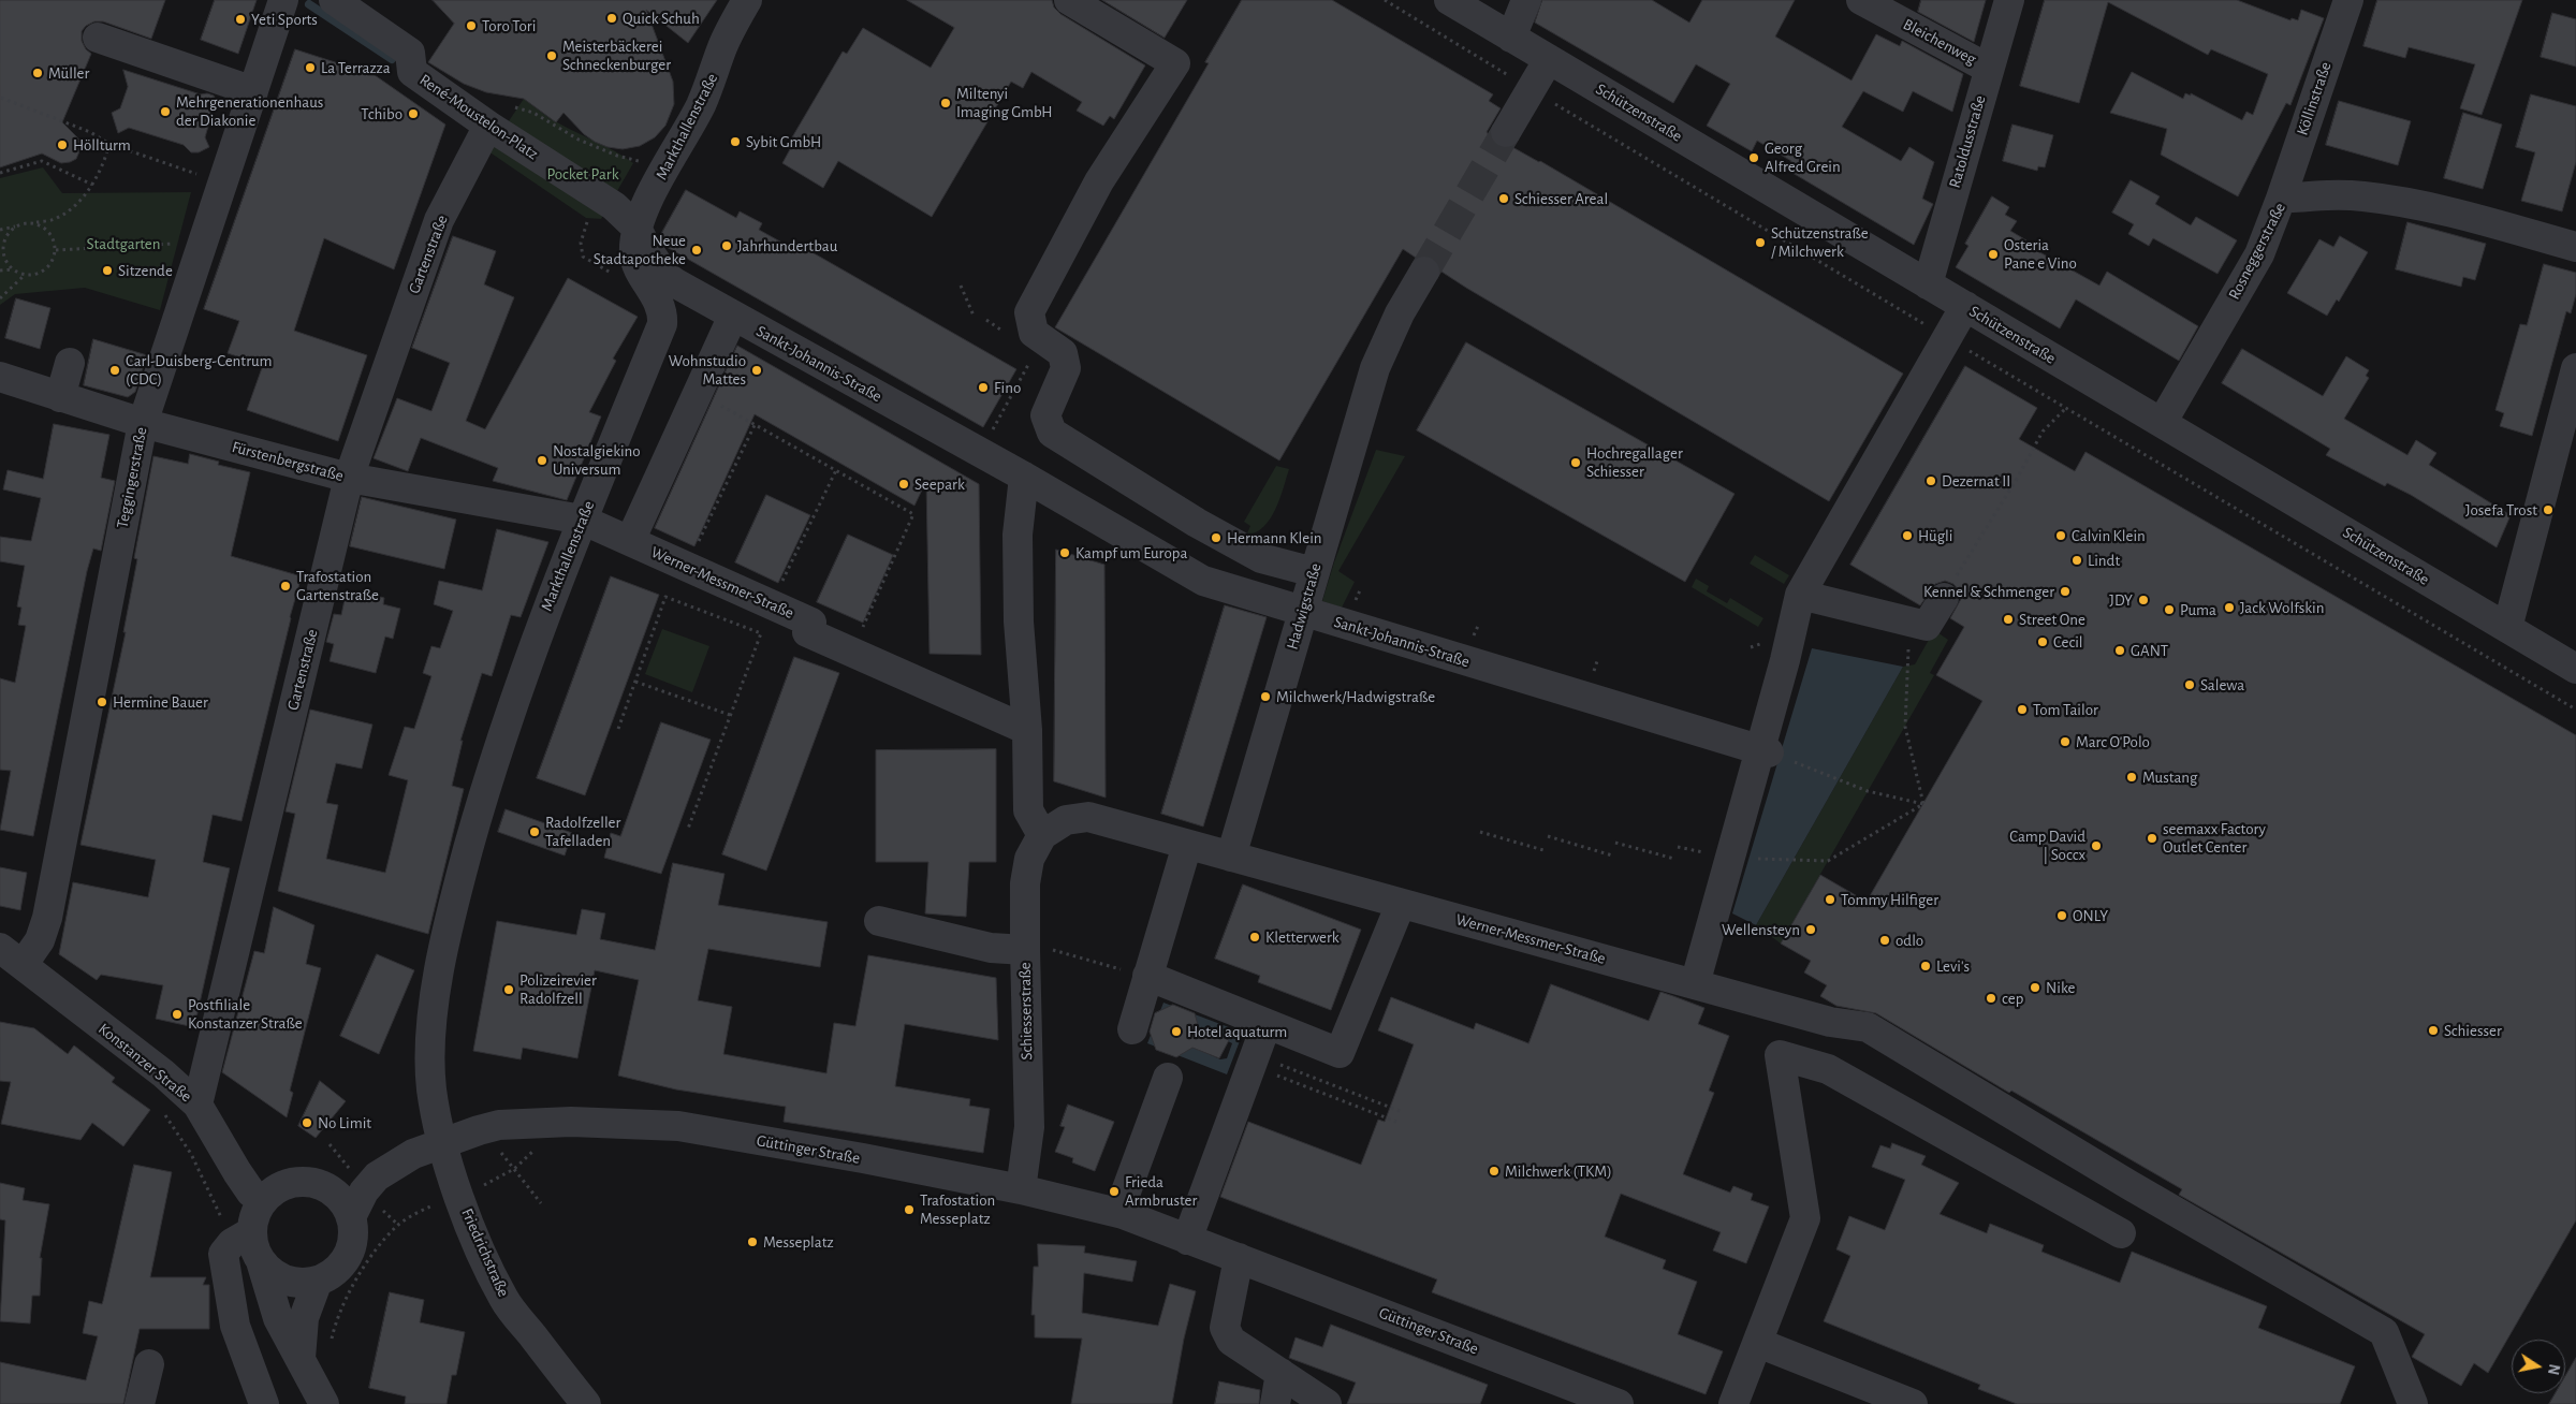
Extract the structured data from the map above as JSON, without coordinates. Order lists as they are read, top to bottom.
{
  "streets": {
    "street": [
      "Bleichenweg",
      "Köllinstraße",
      "Schützenstraße",
      "René-Moustelon-Platz",
      "Markthallenstraße",
      "Ratoldusstraße",
      "Rosneggerstraße",
      "Gartenstraße",
      "Sankt-Johannis-Straße",
      "Fürstenbergstraße",
      "Teggingerstraße",
      "Werner-Messmer-Straße",
      "Hadwigstraße",
      "Schiesserstraße",
      "Konstanzer Straße",
      "Güttinger Straße",
      "Friedrichstraße"
    ]
  },
  "crossings": [
    ["Bleichenweg", "Ratoldusstraße"],
    ["Köllinstraße", "Rosneggerstraße"],
    ["Schützenstraße", "Ratoldusstraße"],
    ["Schützenstraße", "Rosneggerstraße"],
    ["René-Moustelon-Platz", "Markthallenstraße"],
    ["René-Moustelon-Platz", "Gartenstraße"],
    ["René-Moustelon-Platz", "Sankt-Johannis-Straße"],
    ["Markthallenstraße", "Sankt-Johannis-Straße"],
    ["Markthallenstraße", "Fürstenbergstraße"],
    ["Markthallenstraße", "Werner-Messmer-Straße"],
    ["Markthallenstraße", "Güttinger Straße"],
    ["Markthallenstraße", "Friedrichstraße"],
    ["Gartenstraße", "Fürstenbergstraße"],
    ["Gartenstraße", "Konstanzer Straße"],
    ["Sankt-Johannis-Straße", "Hadwigstraße"],
    ["Fürstenbergstraße", "Teggingerstraße"],
    ["Fürstenbergstraße", "Werner-Messmer-Straße"],
    ["Teggingerstraße", "Konstanzer Straße"],
    ["Werner-Messmer-Straße", "Hadwigstraße"],
    ["Werner-Messmer-Straße", "Schiesserstraße"],
    ["Hadwigstraße", "Schiesserstraße"],
    ["Schiesserstraße", "Güttinger Straße"],
    ["Konstanzer Straße", "Güttinger Straße"],
    ["Güttinger Straße", "Friedrichstraße"]
  ],
  "parks": ["Pocket Park", "Stadtgarten"],
  "places": [
    "Quick Schuh",
    "Yeti Sports",
    "Toro Tori",
    "Meisterbäckerei Schneckenburger",
    "La Terrazza",
    "Müller",
    "Miltenyi Imaging GmbH",
    "Mehrgenerationenhaus der Diakonie",
    "Tchibo",
    "Sybit GmbH",
    "Höllturm",
    "Georg Alfred Grein",
    "Schiesser Areal",
    "Schützenstraße / Milchwerk",
    "Jahrhundertbau",
    "Neue Stadtapotheke",
    "Osteria Pane e Vino",
    "Sitzende",
    "Carl-Duisberg-Centrum (CDC)",
    "Wohnstudio Mattes",
    "Fino",
    "Nostalgiekino Universum",
    "Hochregallager Schiesser",
    "Dezernat II",
    "Seepark",
    "Josefa Trost",
    "Hügli",
    "Calvin Klein",
    "Hermann Klein",
    "Kampf um Europa",
    "Lindt",
    "Trafostation Gartenstraße",
    "Kennel & Schmenger",
    "JDY",
    "Jack Wolfskin",
    "Puma",
    "Street One",
    "Cecil",
    "GANT",
    "Salewa",
    "Milchwerk/Hadwigstraße",
    "Hermine Bauer",
    "Tom Tailor",
    "Marc O'Polo",
    "Mustang",
    "Radolfzeller Tafelladen",
    "seemaxx Factory Outlet Center",
    "Camp David | Soccx",
    "Tommy Hilfiger",
    "ONLY",
    "Wellensteyn",
    "Kletterwerk",
    "odlo",
    "Levi's",
    "Nike",
    "Polizeirevier Radolfzell",
    "cep",
    "Postfiliale Konstanzer Straße",
    "Schiesser",
    "Hotel aquaturm",
    "No Limit",
    "Milchwerk (TKM)",
    "Frieda Armbruster",
    "Trafostation Messeplatz",
    "Messeplatz"
  ],
  "north": "right"
}
